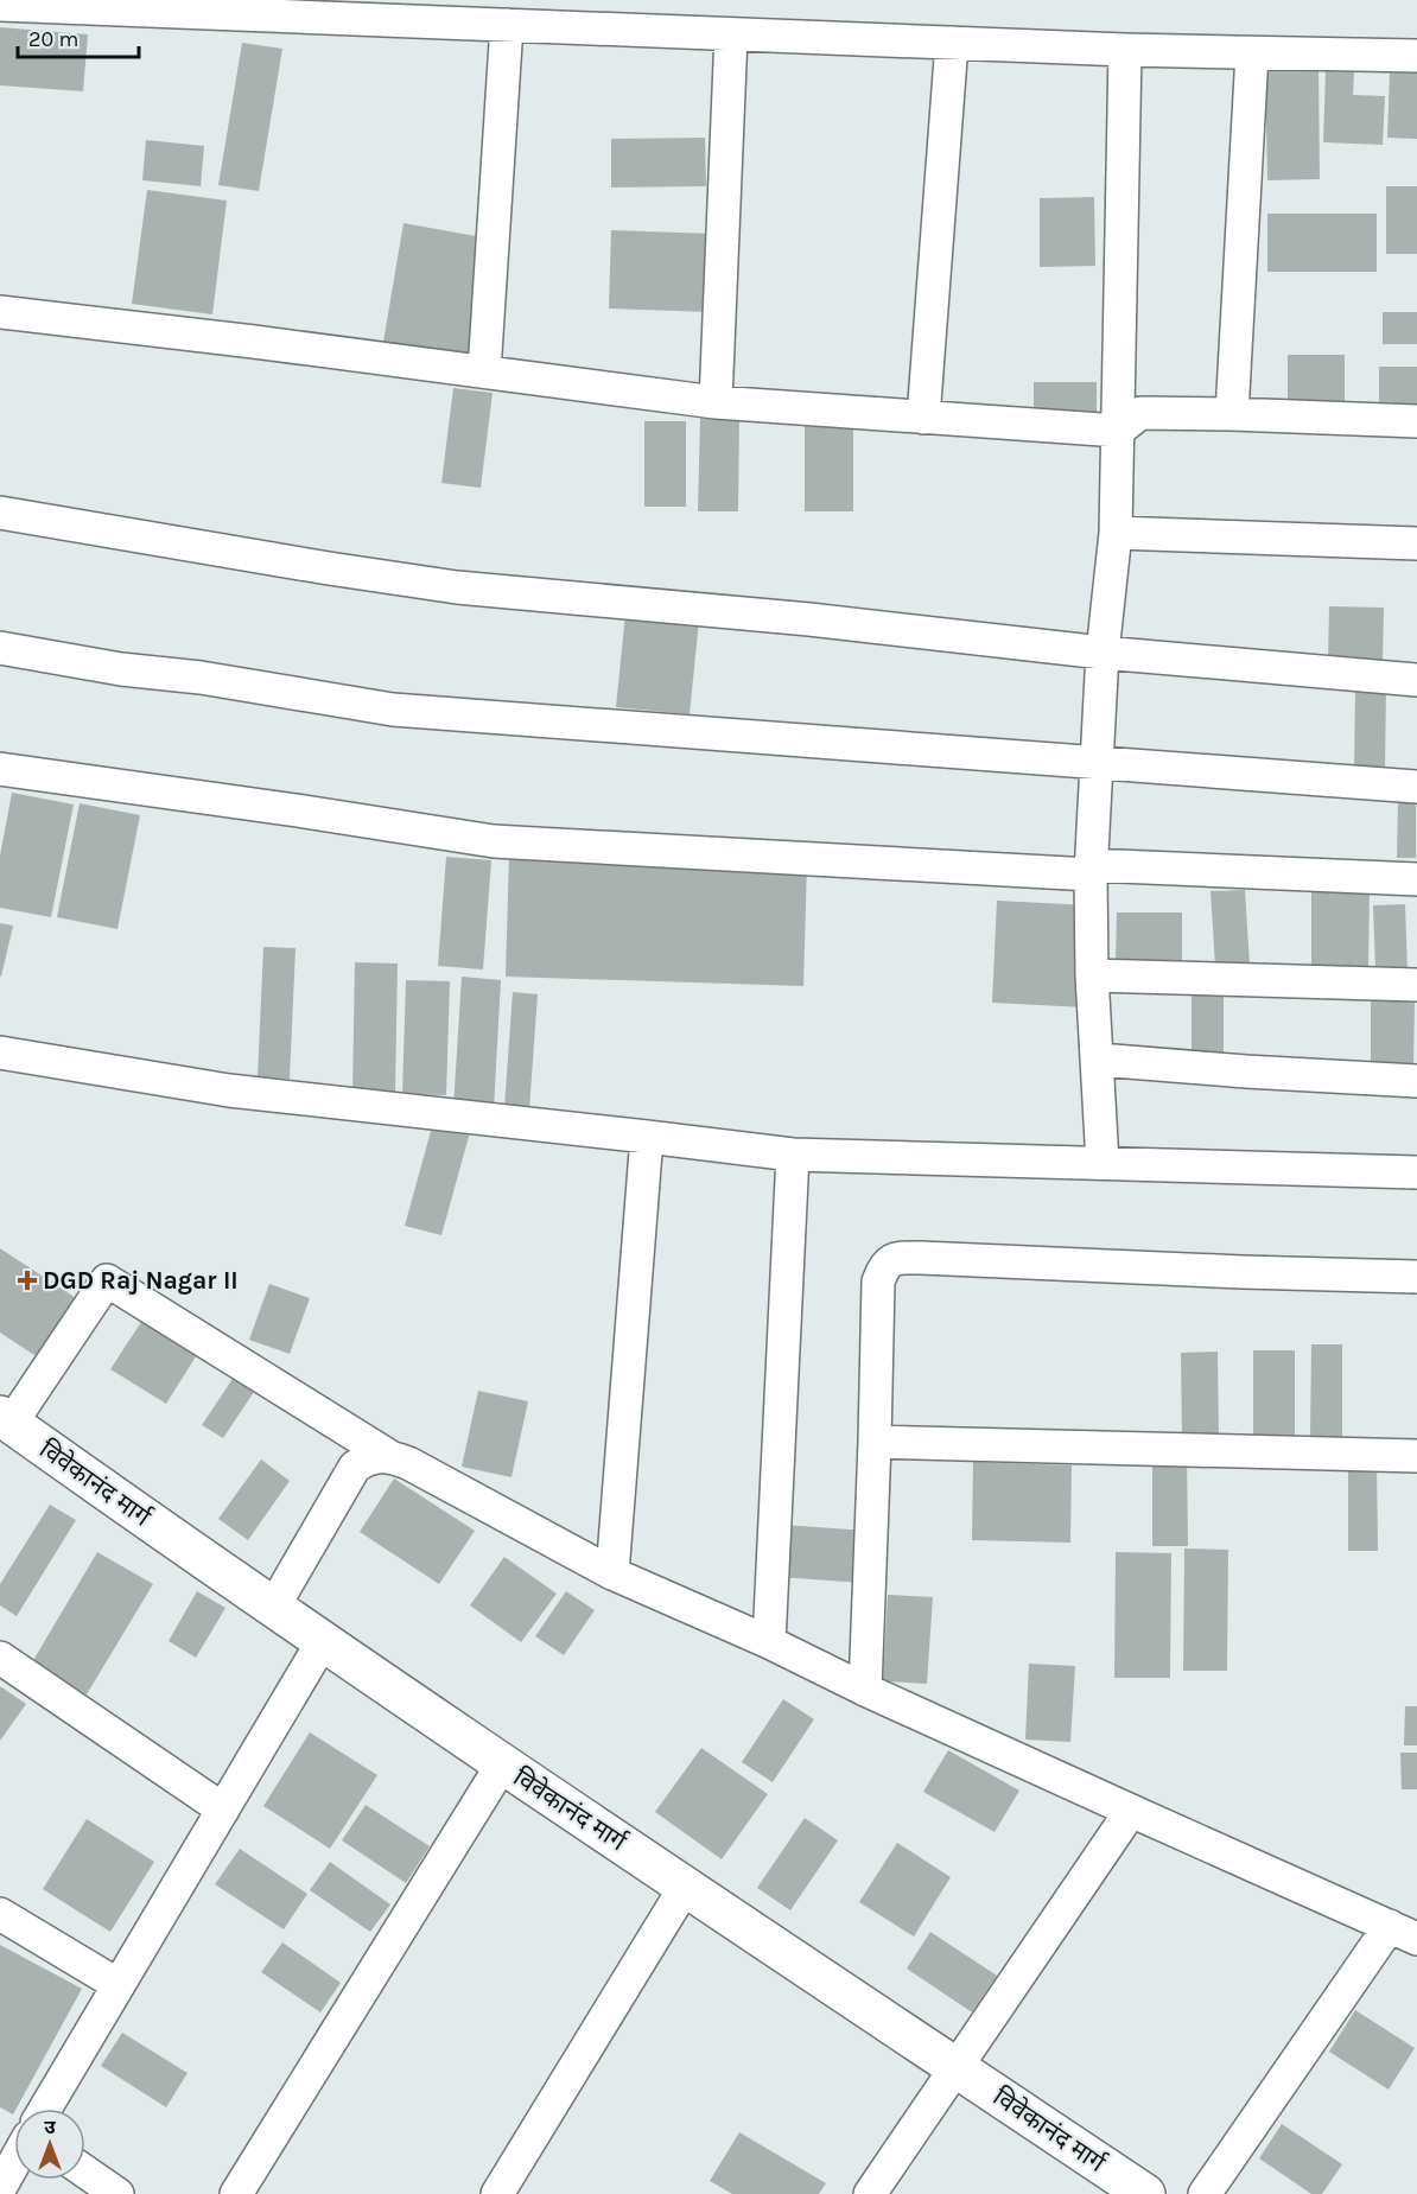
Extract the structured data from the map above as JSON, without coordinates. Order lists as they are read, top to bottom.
{
  "streets": {
    "street": ["विवेकानंद मार्ग"]
  },
  "places": {
    "health": ["DGD Raj Nagar II"]
  },
  "scale_bar": "20 m",
  "north": "top"
}
